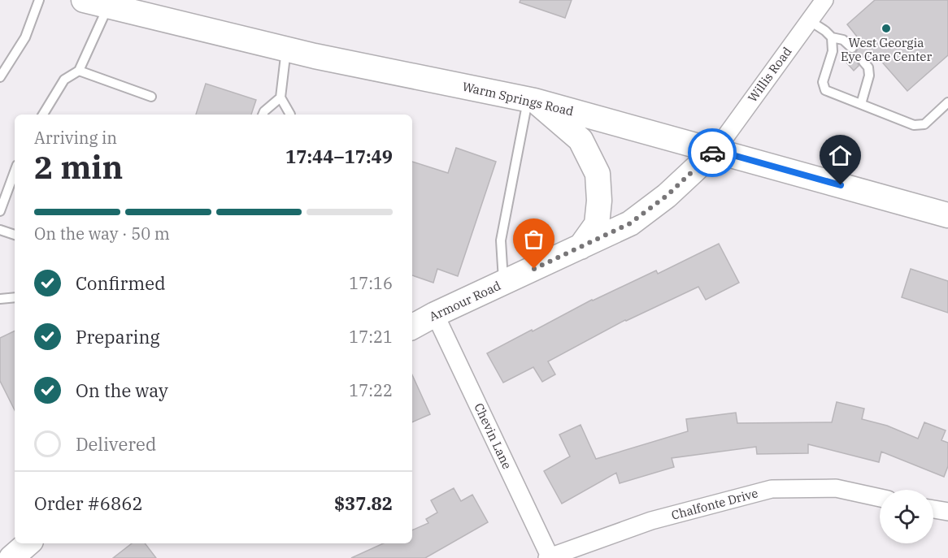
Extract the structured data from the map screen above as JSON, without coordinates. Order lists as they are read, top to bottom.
{
  "streets": {
    "main road": ["Warm Springs Road", "Armour Road"],
    "street": ["Willis Road", "Chevin Lane", "Chalfonte Drive"]
  },
  "crossings": [
    ["Willis Road", "Warm Springs Road"],
    ["Willis Road", "Armour Road"],
    ["Warm Springs Road", "Armour Road"],
    ["Armour Road", "Chevin Lane"],
    ["Chevin Lane", "Chalfonte Drive"]
  ],
  "places": ["West Georgia Eye Care Center"],
  "page": {
    "heading": ["2 min", "Arriving in", "17:44–17:49"],
    "panel": ["Order #6862", "$37.82"],
    "bar": "On the way · 50 m",
    "list": [
      ["Confirmed", "17:16"],
      ["Preparing", "17:21"],
      ["On the way", "17:22"],
      "Delivered"
    ]
  }
}
